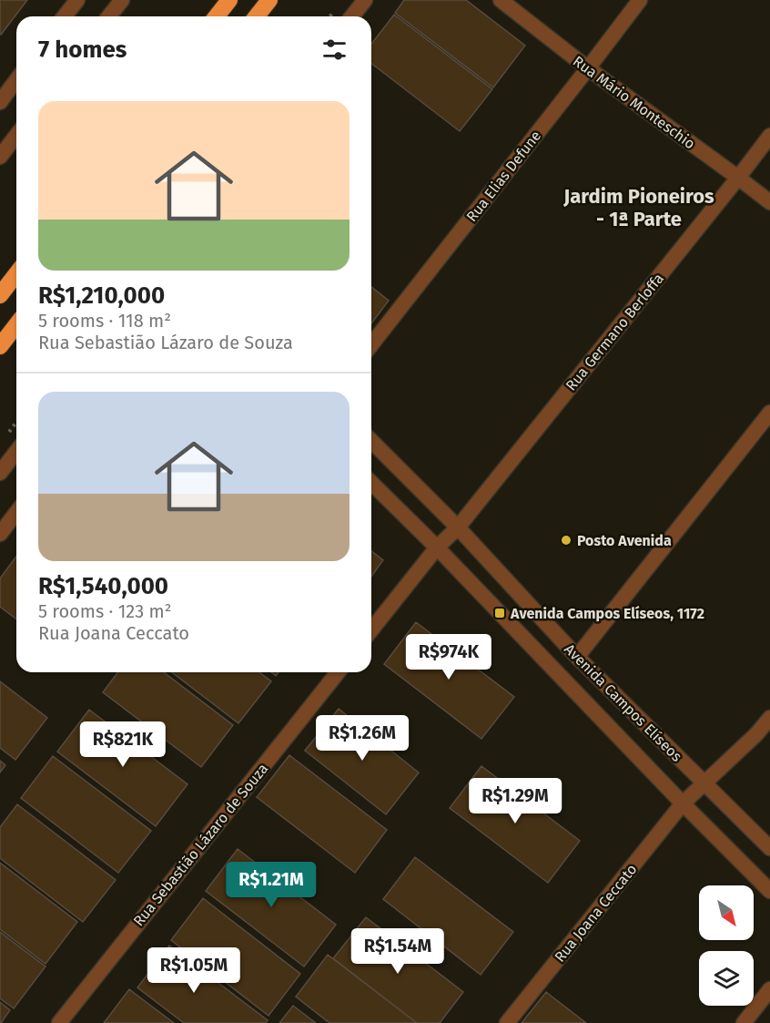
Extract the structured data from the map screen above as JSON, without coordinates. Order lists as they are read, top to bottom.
{
  "streets": {
    "street": [
      "Rua Mário Monteschio",
      "Rua Elias Defune",
      "Rua Germano Berloffa",
      "Avenida Campos Elíseos",
      "Rua Sebastião Lázaro de Souza",
      "Rua Joana Ceccato"
    ]
  },
  "crossings": [
    ["Rua Mário Monteschio", "Rua Elias Defune"],
    ["Rua Mário Monteschio", "Rua Germano Berloffa"],
    ["Rua Germano Berloffa", "Avenida Campos Elíseos"],
    ["Avenida Campos Elíseos", "Rua Joana Ceccato"]
  ],
  "districts": ["Jardim Pioneiros - 1ª Parte"],
  "places": {
    "other": ["Posto Avenida"],
    "transit": ["Avenida Campos Elíseos, 1172"]
  },
  "north": "bottom right",
  "page": {
    "heading": "7 homes",
    "list": [
      {
        "name": "R$1,210,000",
        "note": "5 rooms · 118 m² · Rua Sebastião Lázaro de Souza"
      },
      {
        "name": "R$1,540,000",
        "note": "5 rooms · 123 m² · Rua Joana Ceccato"
      }
    ],
    "price": [
      "R$974K",
      "R$1.26M",
      "R$821K",
      "R$1.29M",
      "R$1.21M",
      "R$1.54M",
      "R$1.05M"
    ]
  }
}
